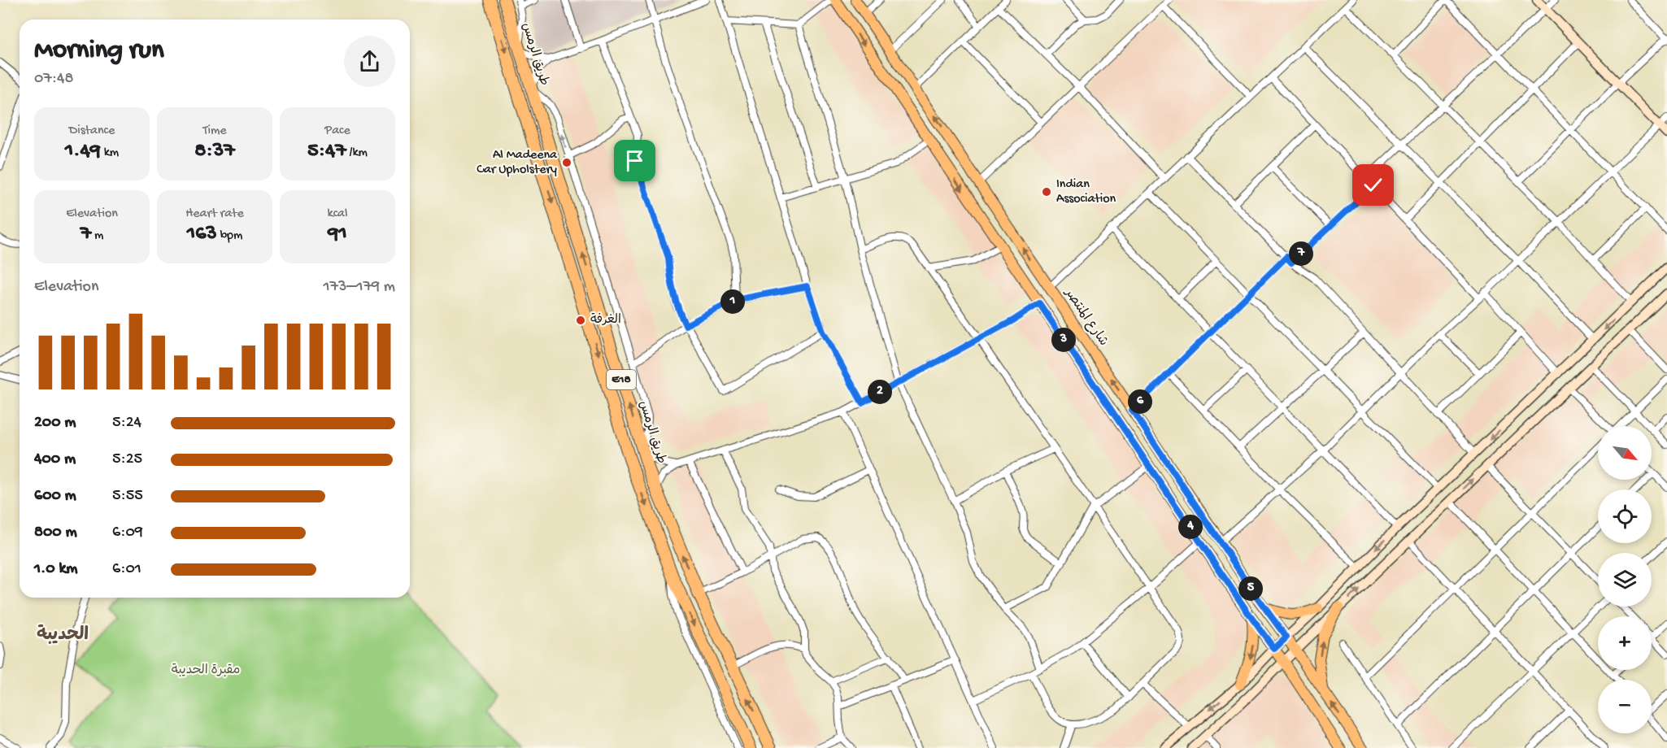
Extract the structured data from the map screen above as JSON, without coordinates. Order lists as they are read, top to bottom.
{
  "streets": {
    "highway": ["طريق الرمس", "E18"],
    "main road": ["شارع المنتصر"]
  },
  "districts": ["الحديبة"],
  "parks": ["مقبرة الحديبة"],
  "places": ["Al Madeena Car Upholstery", "Indian Association", "الغرفة"],
  "north": "bottom right",
  "page": {
    "heading": ["Morning run", "07:48"],
    "stats": [
      ["Distance", "1.49 km"],
      ["Time", "8:37"],
      ["Pace", "5:47 /km"],
      ["Elevation", "7 m"],
      ["Heart rate", "163 bpm"],
      ["kcal", "91"]
    ],
    "pins": [
      "7",
      "1",
      "3",
      "2",
      "6",
      "4",
      "5"
    ],
    "chart": ["Elevation", "173–179 m"],
    "list": [
      {
        "name": "200 m",
        "note": "5:24"
      },
      {
        "name": "400 m",
        "note": "5:25"
      },
      {
        "name": "600 m",
        "note": "5:55"
      },
      {
        "name": "800 m",
        "note": "6:09"
      },
      {
        "name": "1.0 km",
        "note": "6:01"
      }
    ],
    "map_buttons": ["+", "−"]
  }
}
